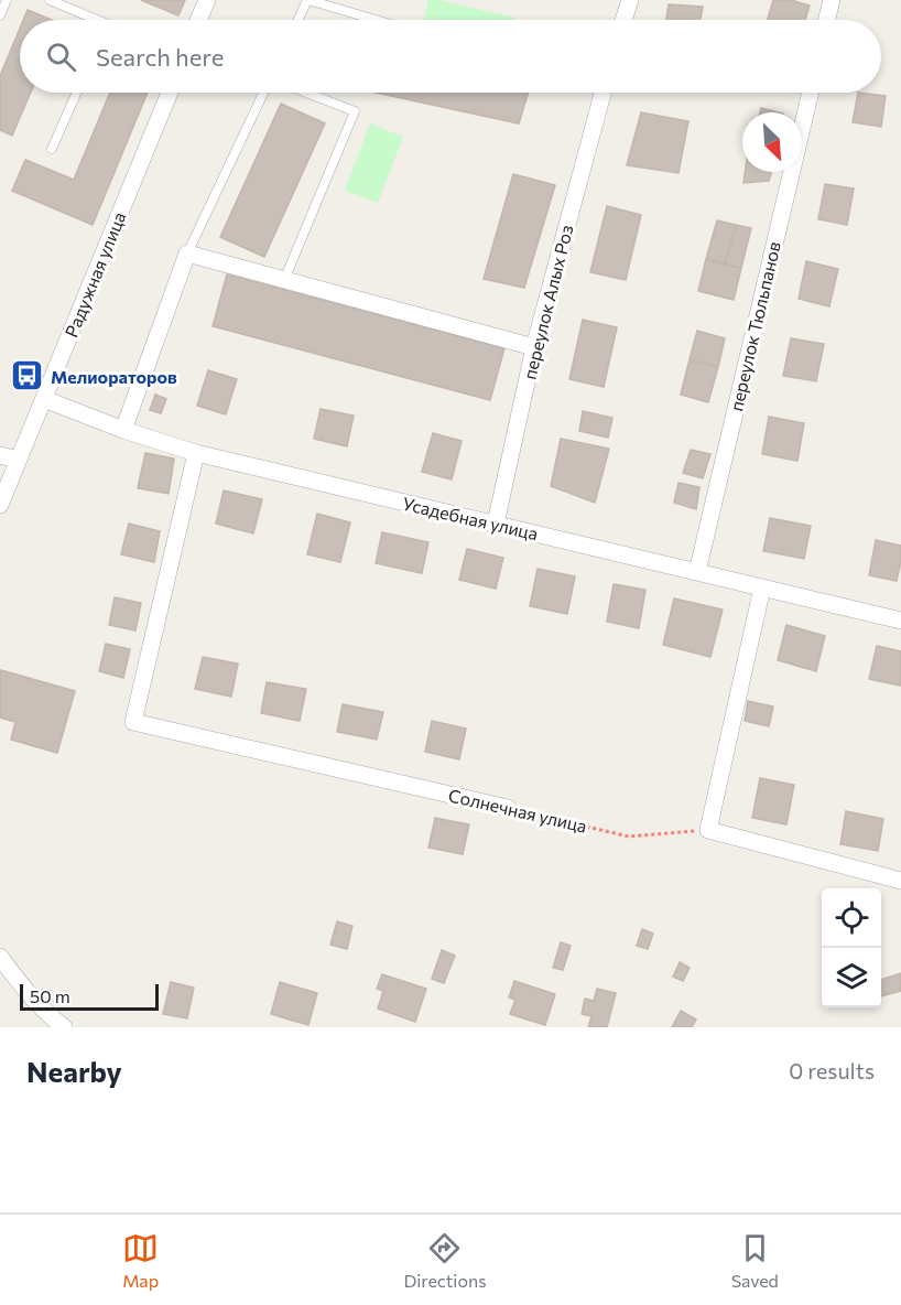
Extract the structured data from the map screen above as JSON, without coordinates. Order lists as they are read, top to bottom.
{
  "streets": {
    "street": [
      "Радужная улица",
      "переулок Алых Роз",
      "переулок Тюльпанов",
      "Усадебная улица",
      "Солнечная улица"
    ]
  },
  "crossings": [
    ["Радужная улица", "Усадебная улица"],
    ["переулок Алых Роз", "Усадебная улица"],
    ["переулок Тюльпанов", "Усадебная улица"],
    ["Усадебная улица", "Солнечная улица"]
  ],
  "places": {
    "bus stop": ["Мелиораторов"]
  },
  "scale_bar": "50 m",
  "north": "bottom right",
  "page": {
    "search": "Search here",
    "scale": "50 m",
    "heading": ["Nearby", "0 results"],
    "nav": ["Map", "Directions", "Saved"]
  }
}
